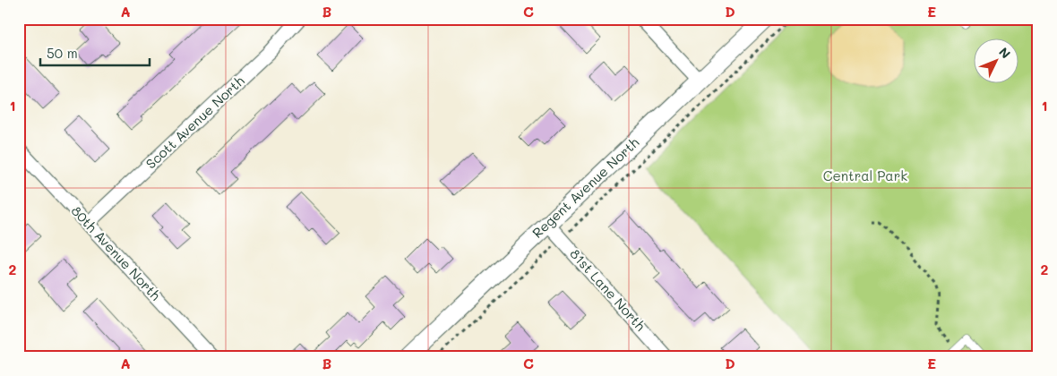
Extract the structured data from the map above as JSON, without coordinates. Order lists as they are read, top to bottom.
{
  "streets": {
    "street": [
      "Scott Avenue North",
      "Regent Avenue North",
      "80th Avenue North",
      "81st Lane North"
    ]
  },
  "crossings": [
    ["Scott Avenue North", "80th Avenue North"],
    ["Regent Avenue North", "81st Lane North"]
  ],
  "parks": ["Central Park"],
  "scale_bar": "50 m",
  "north": "top right",
  "grid": {
    "columns": [
      "A",
      "B",
      "C",
      "D",
      "E"
    ],
    "rows": ["1", "2"]
  }
}
